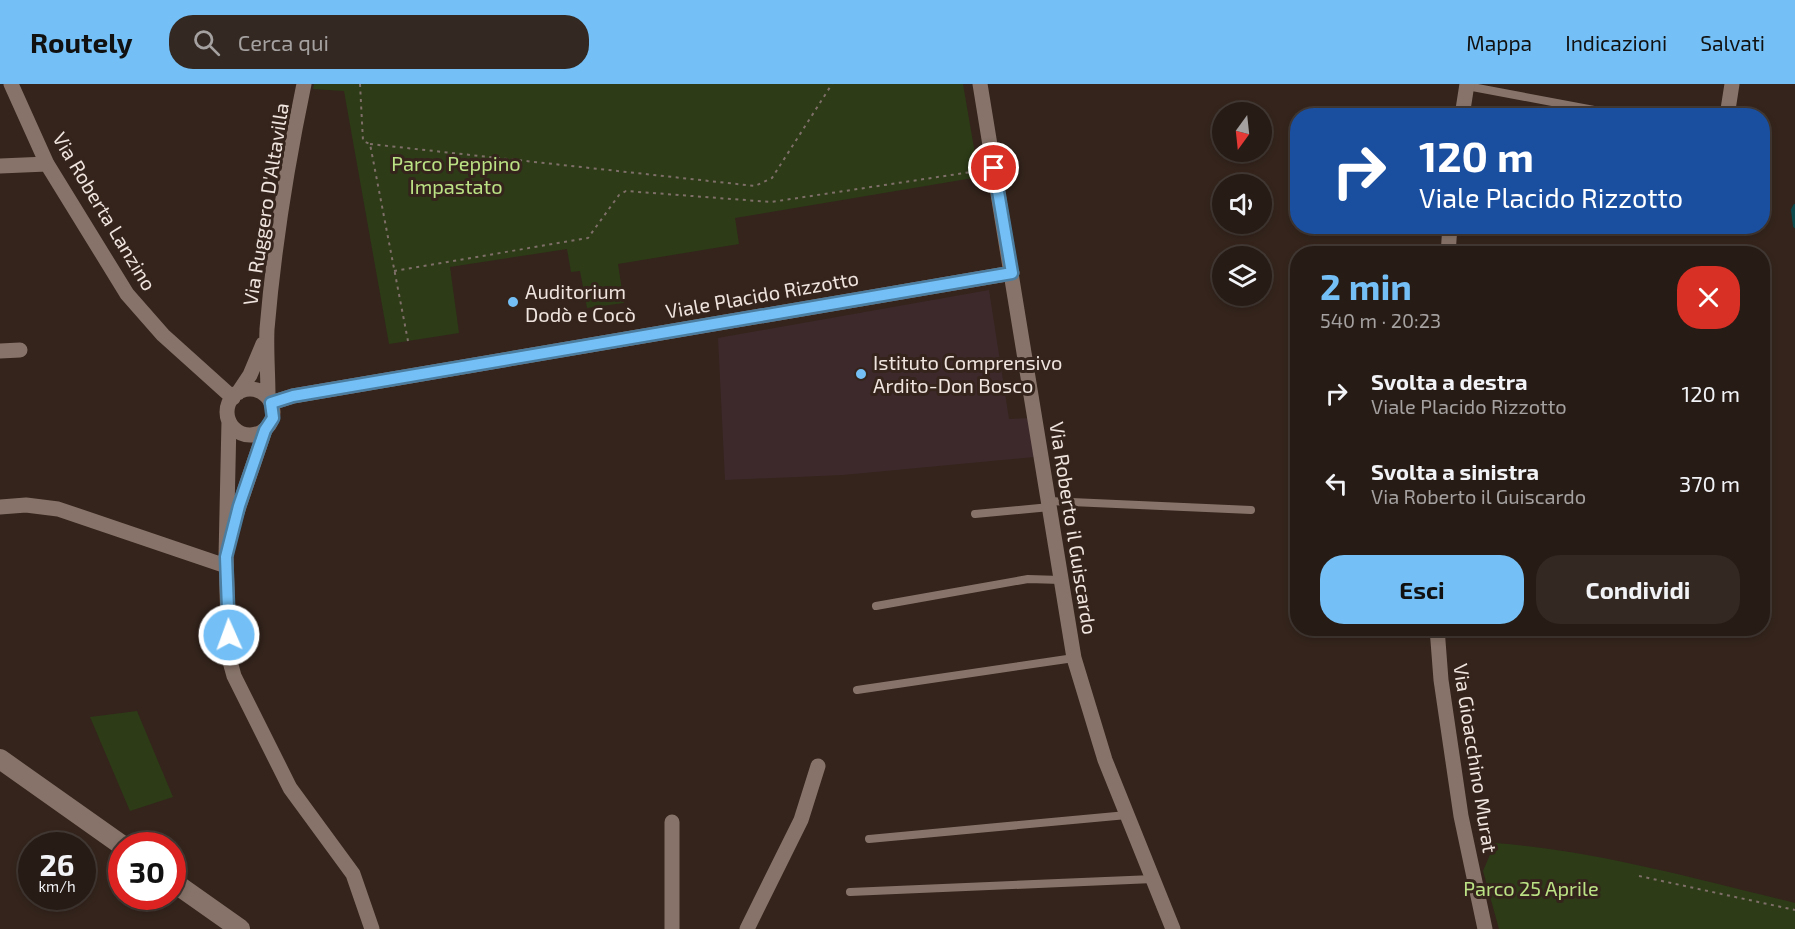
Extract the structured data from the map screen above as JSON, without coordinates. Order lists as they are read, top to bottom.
{
  "streets": {
    "street": [
      "Via Ruggero D'Altavilla",
      "Via Roberta Lanzino",
      "Viale Placido Rizzotto",
      "Via Roberto il Guiscardo",
      "Via Gioacchino Murat"
    ]
  },
  "crossings": [
    ["Via Ruggero D'Altavilla", "Via Roberta Lanzino"],
    ["Via Ruggero D'Altavilla", "Viale Placido Rizzotto"],
    ["Via Roberta Lanzino", "Viale Placido Rizzotto"],
    ["Viale Placido Rizzotto", "Via Roberto il Guiscardo"]
  ],
  "parks": ["Parco Peppino Impastato", "Parco 25 Aprile"],
  "places": ["Auditorium Dodò e Cocò", "Istituto Comprensivo Ardito-Don Bosco"],
  "north": "bottom",
  "page": {
    "header": "Routely",
    "search": "Cerca qui",
    "nav": ["Mappa", "Indicazioni", "Salvati"],
    "turn": ["120 m", "Viale Placido Rizzotto"],
    "heading": ["2 min", "540 m · 20:23"],
    "list": [
      {
        "name": "Svolta a destra",
        "note": "Viale Placido Rizzotto",
        "value": "120 m"
      },
      {
        "name": "Svolta a sinistra",
        "note": "Via Roberto il Guiscardo",
        "value": "370 m"
      }
    ],
    "buttons": ["Esci", "Condividi"],
    "speed": "26 km/h",
    "limit": "30"
  }
}
